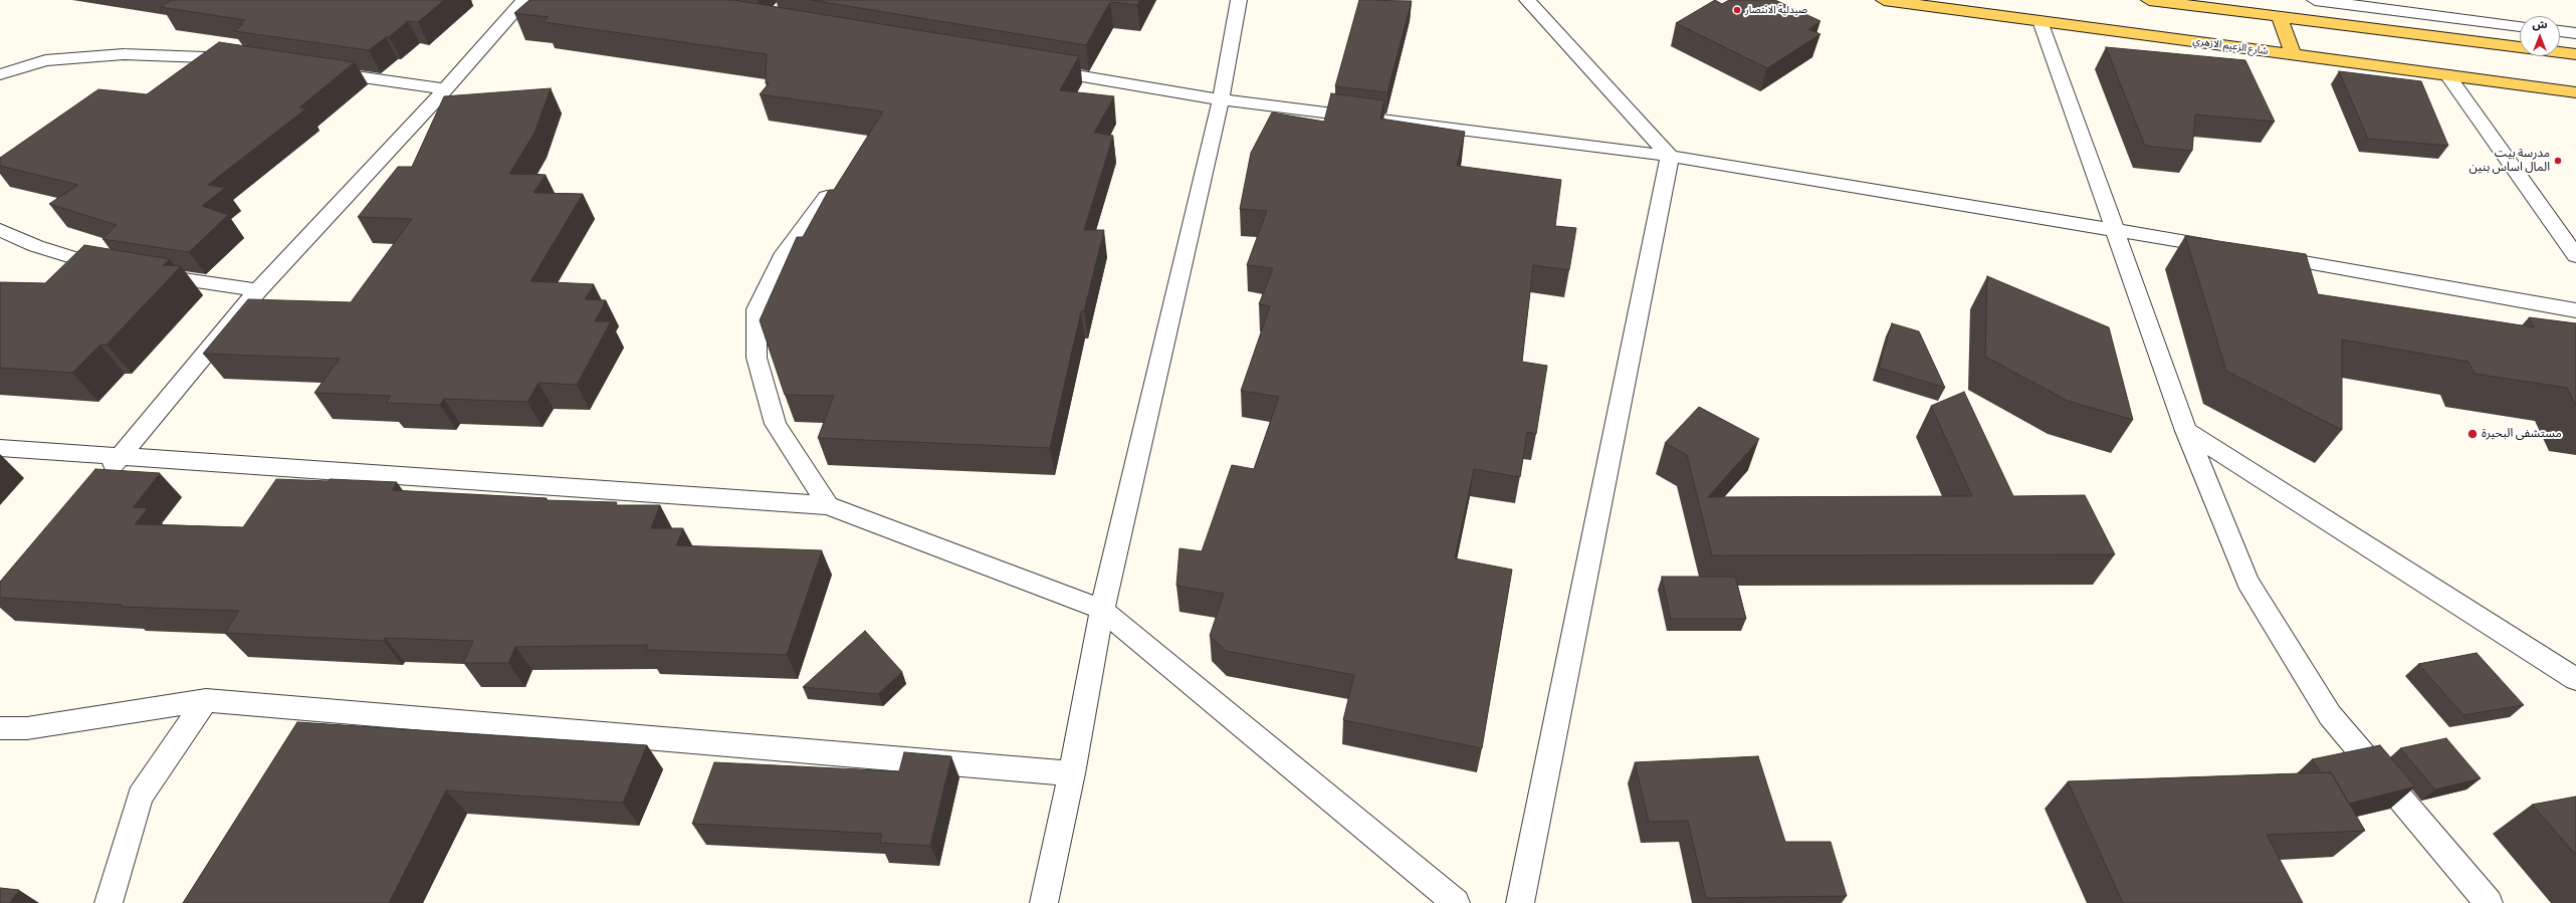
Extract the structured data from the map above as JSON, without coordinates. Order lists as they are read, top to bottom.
{
  "streets": {
    "main road": ["شارع الزعيم الازهري"]
  },
  "places": ["صيدلية الانتصار", "مدرسة بيت المال اساس بنين", "مستشفى البحيرة"],
  "north": "top"
}
